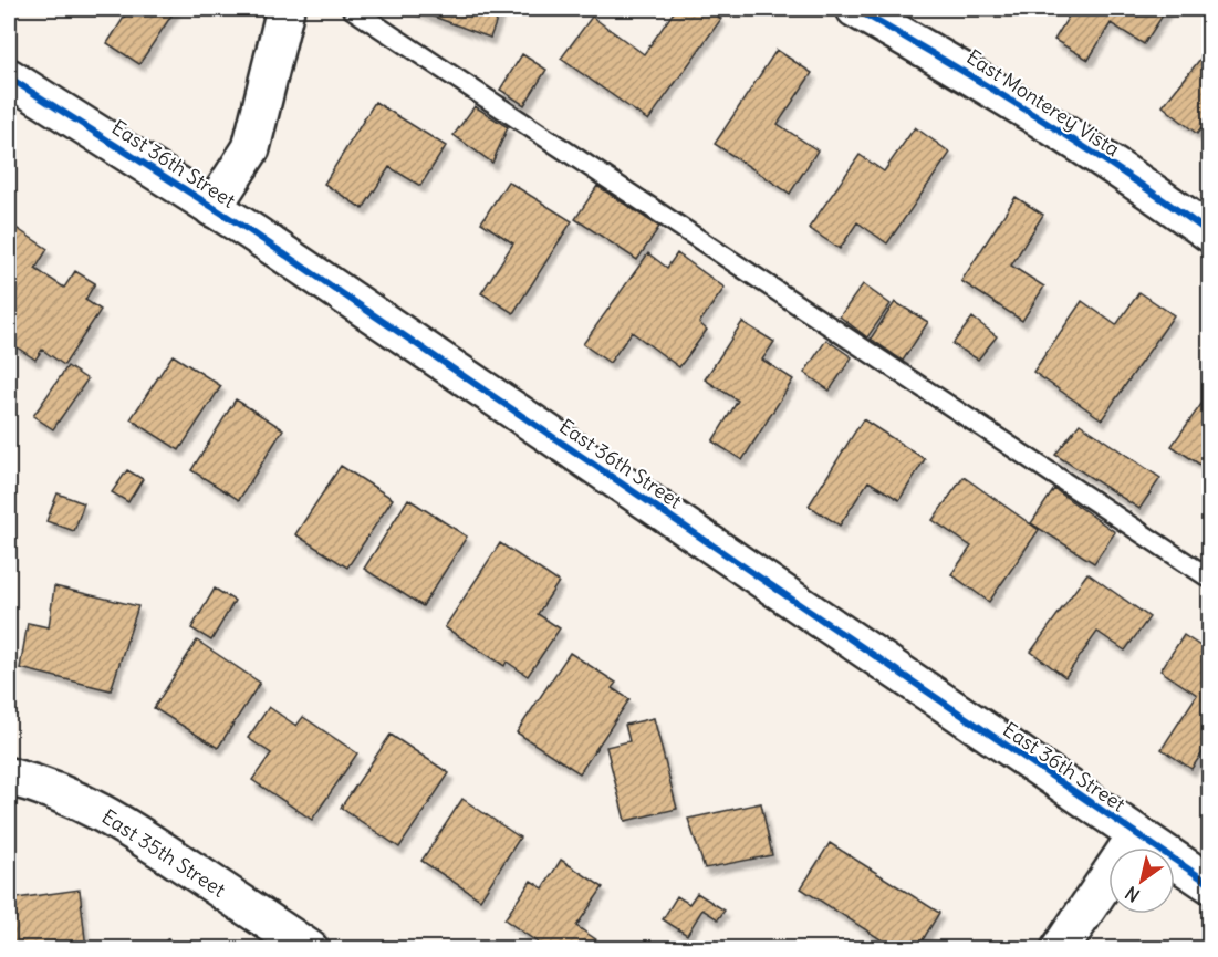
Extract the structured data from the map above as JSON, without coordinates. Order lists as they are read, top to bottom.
{
  "streets": {
    "main road": ["East Monterey Vista", "East 36th Street", "East 35th Street"]
  },
  "north": "bottom left"
}
